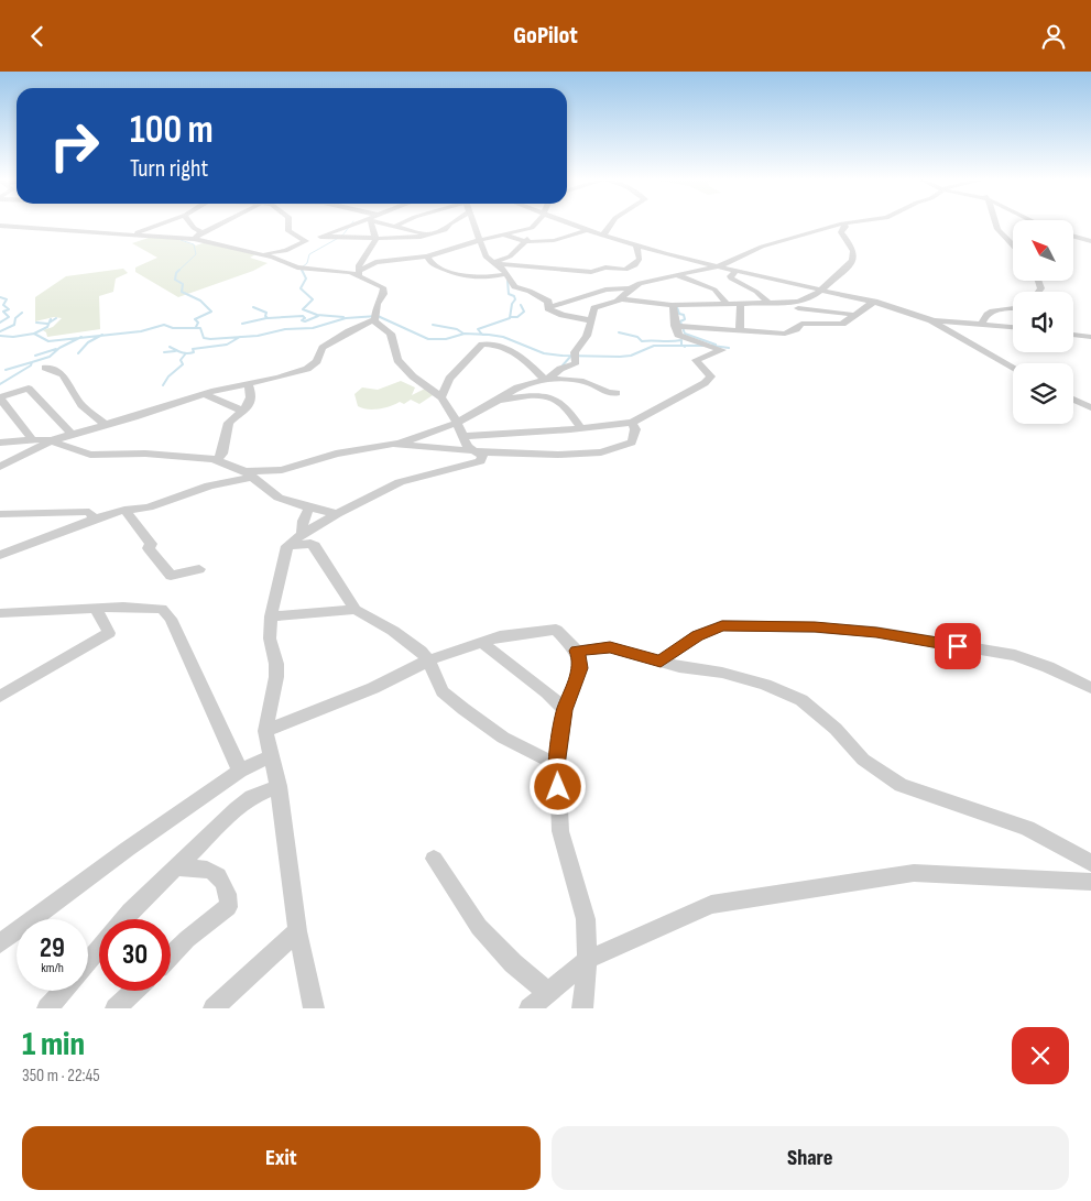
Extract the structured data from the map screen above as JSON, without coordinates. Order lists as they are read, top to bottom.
{
  "north": "top left",
  "page": {
    "header": "GoPilot",
    "turn": ["100 m", "Turn right"],
    "speed": "29 km/h",
    "limit": "30",
    "heading": ["1 min", "350 m · 22:45"],
    "buttons": ["Exit", "Share"]
  }
}
